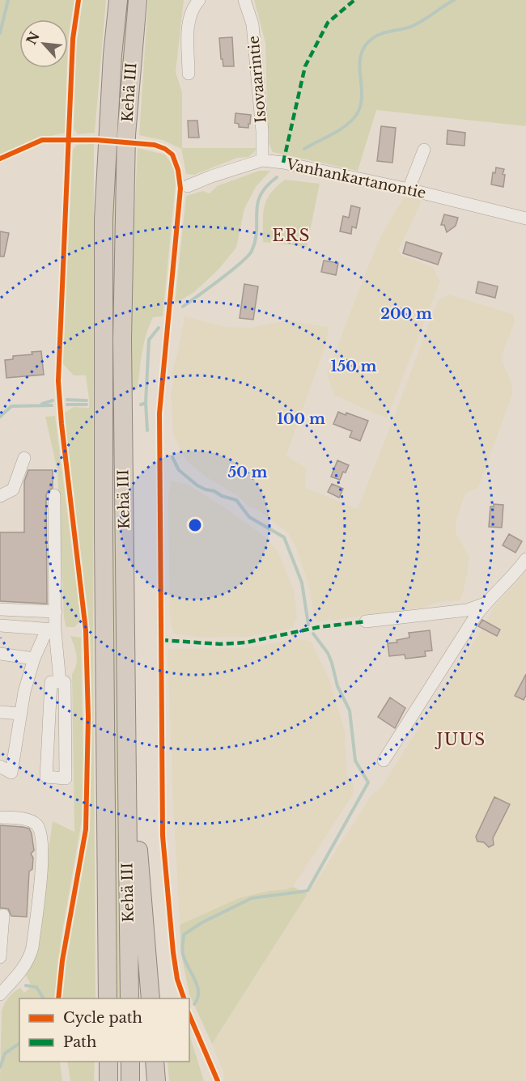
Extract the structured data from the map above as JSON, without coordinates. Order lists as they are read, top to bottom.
{
  "streets": {
    "highway": ["Kehä III"],
    "street": ["Isovaarintie", "Vanhankartanontie"]
  },
  "crossings": [
    ["Isovaarintie", "Vanhankartanontie"]
  ],
  "districts": ["ERS", "JUUS"],
  "legend": ["Cycle path", "Path"],
  "north": "top left",
  "rings": [
    "200 m",
    "150 m",
    "100 m",
    "50 m"
  ]
}
